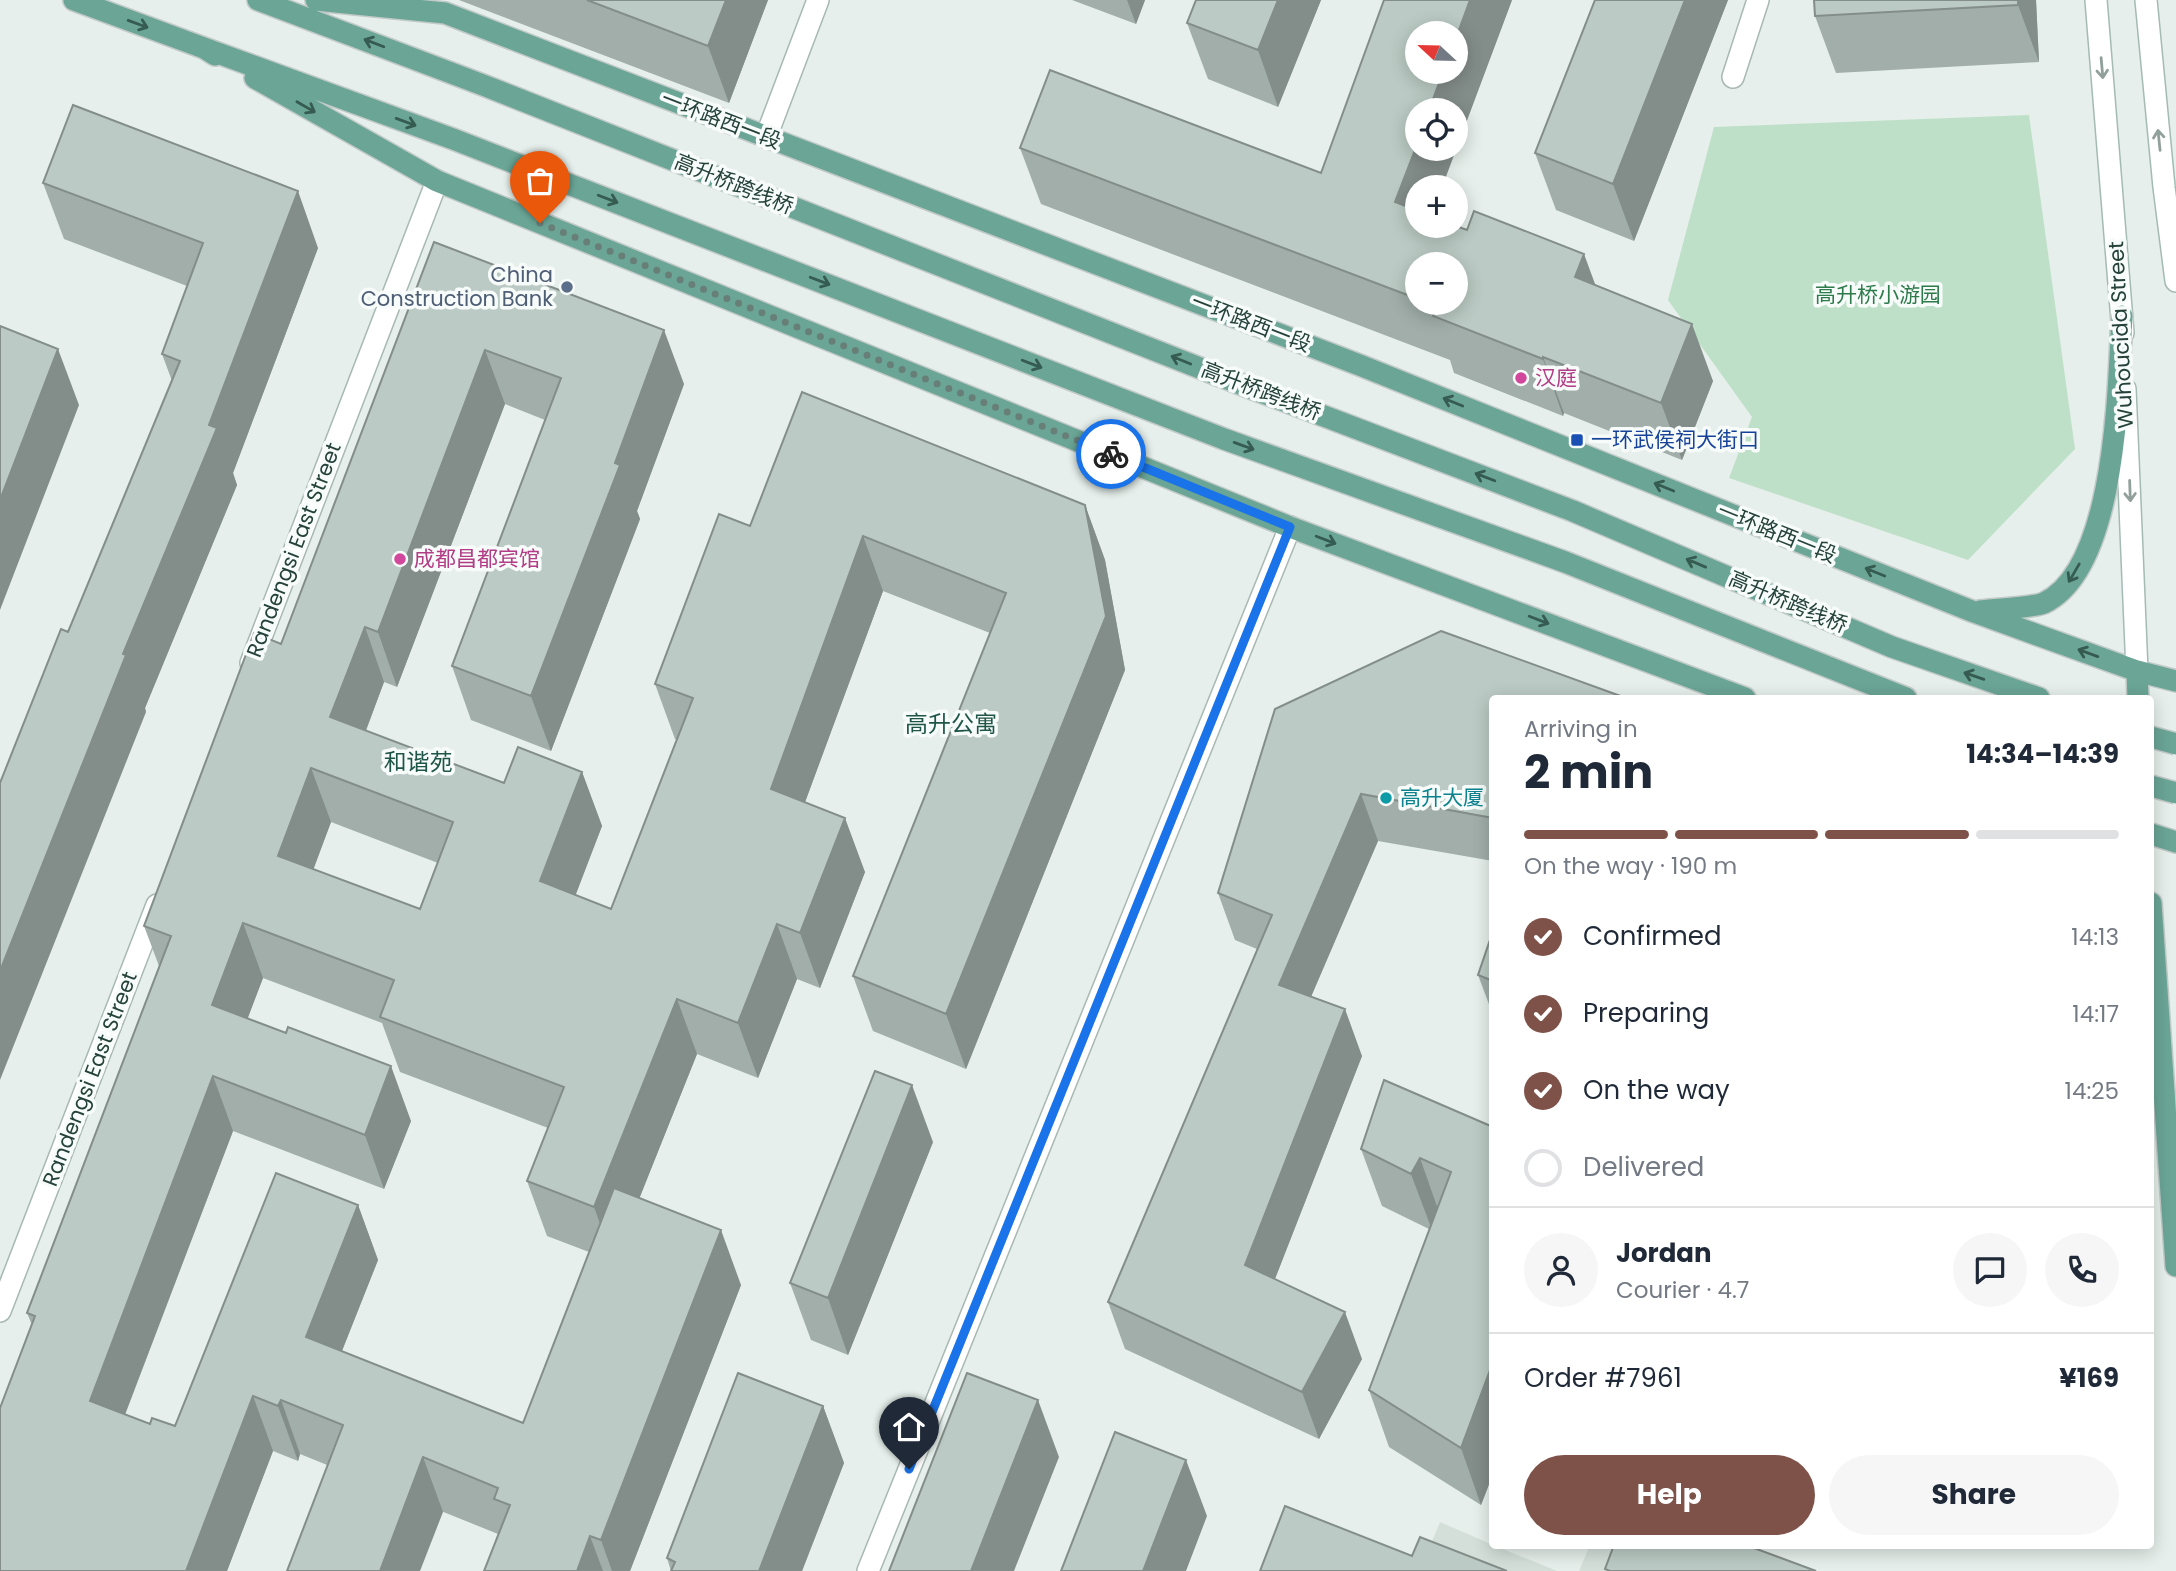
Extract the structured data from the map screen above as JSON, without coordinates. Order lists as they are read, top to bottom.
{
  "streets": {
    "main road": ["一环路西一段", "高升桥跨线桥"],
    "street": ["Wuhoucida Street", "Randengsi East Street"]
  },
  "crossings": [
    ["一环路西一段", "Wuhoucida Street"]
  ],
  "districts": ["高升公寓", "和谐苑"],
  "parks": ["高升桥小游园"],
  "places": {
    "other": [
      "China Construction Bank",
      "汉庭",
      "成都昌都宾馆",
      "高升大厦"
    ],
    "transit": ["一环武侯祠大街口"]
  },
  "north": "left",
  "page": {
    "map_buttons": ["+", "−"],
    "heading": ["2 min", "Arriving in", "14:34–14:39"],
    "panel": [
      "Jordan",
      "Courier · 4.7",
      "Order #7961",
      "¥169"
    ],
    "bar": "On the way · 190 m",
    "list": [
      ["Confirmed", "14:13"],
      ["Preparing", "14:17"],
      ["On the way", "14:25"],
      "Delivered"
    ],
    "buttons": ["Help", "Share"]
  }
}
